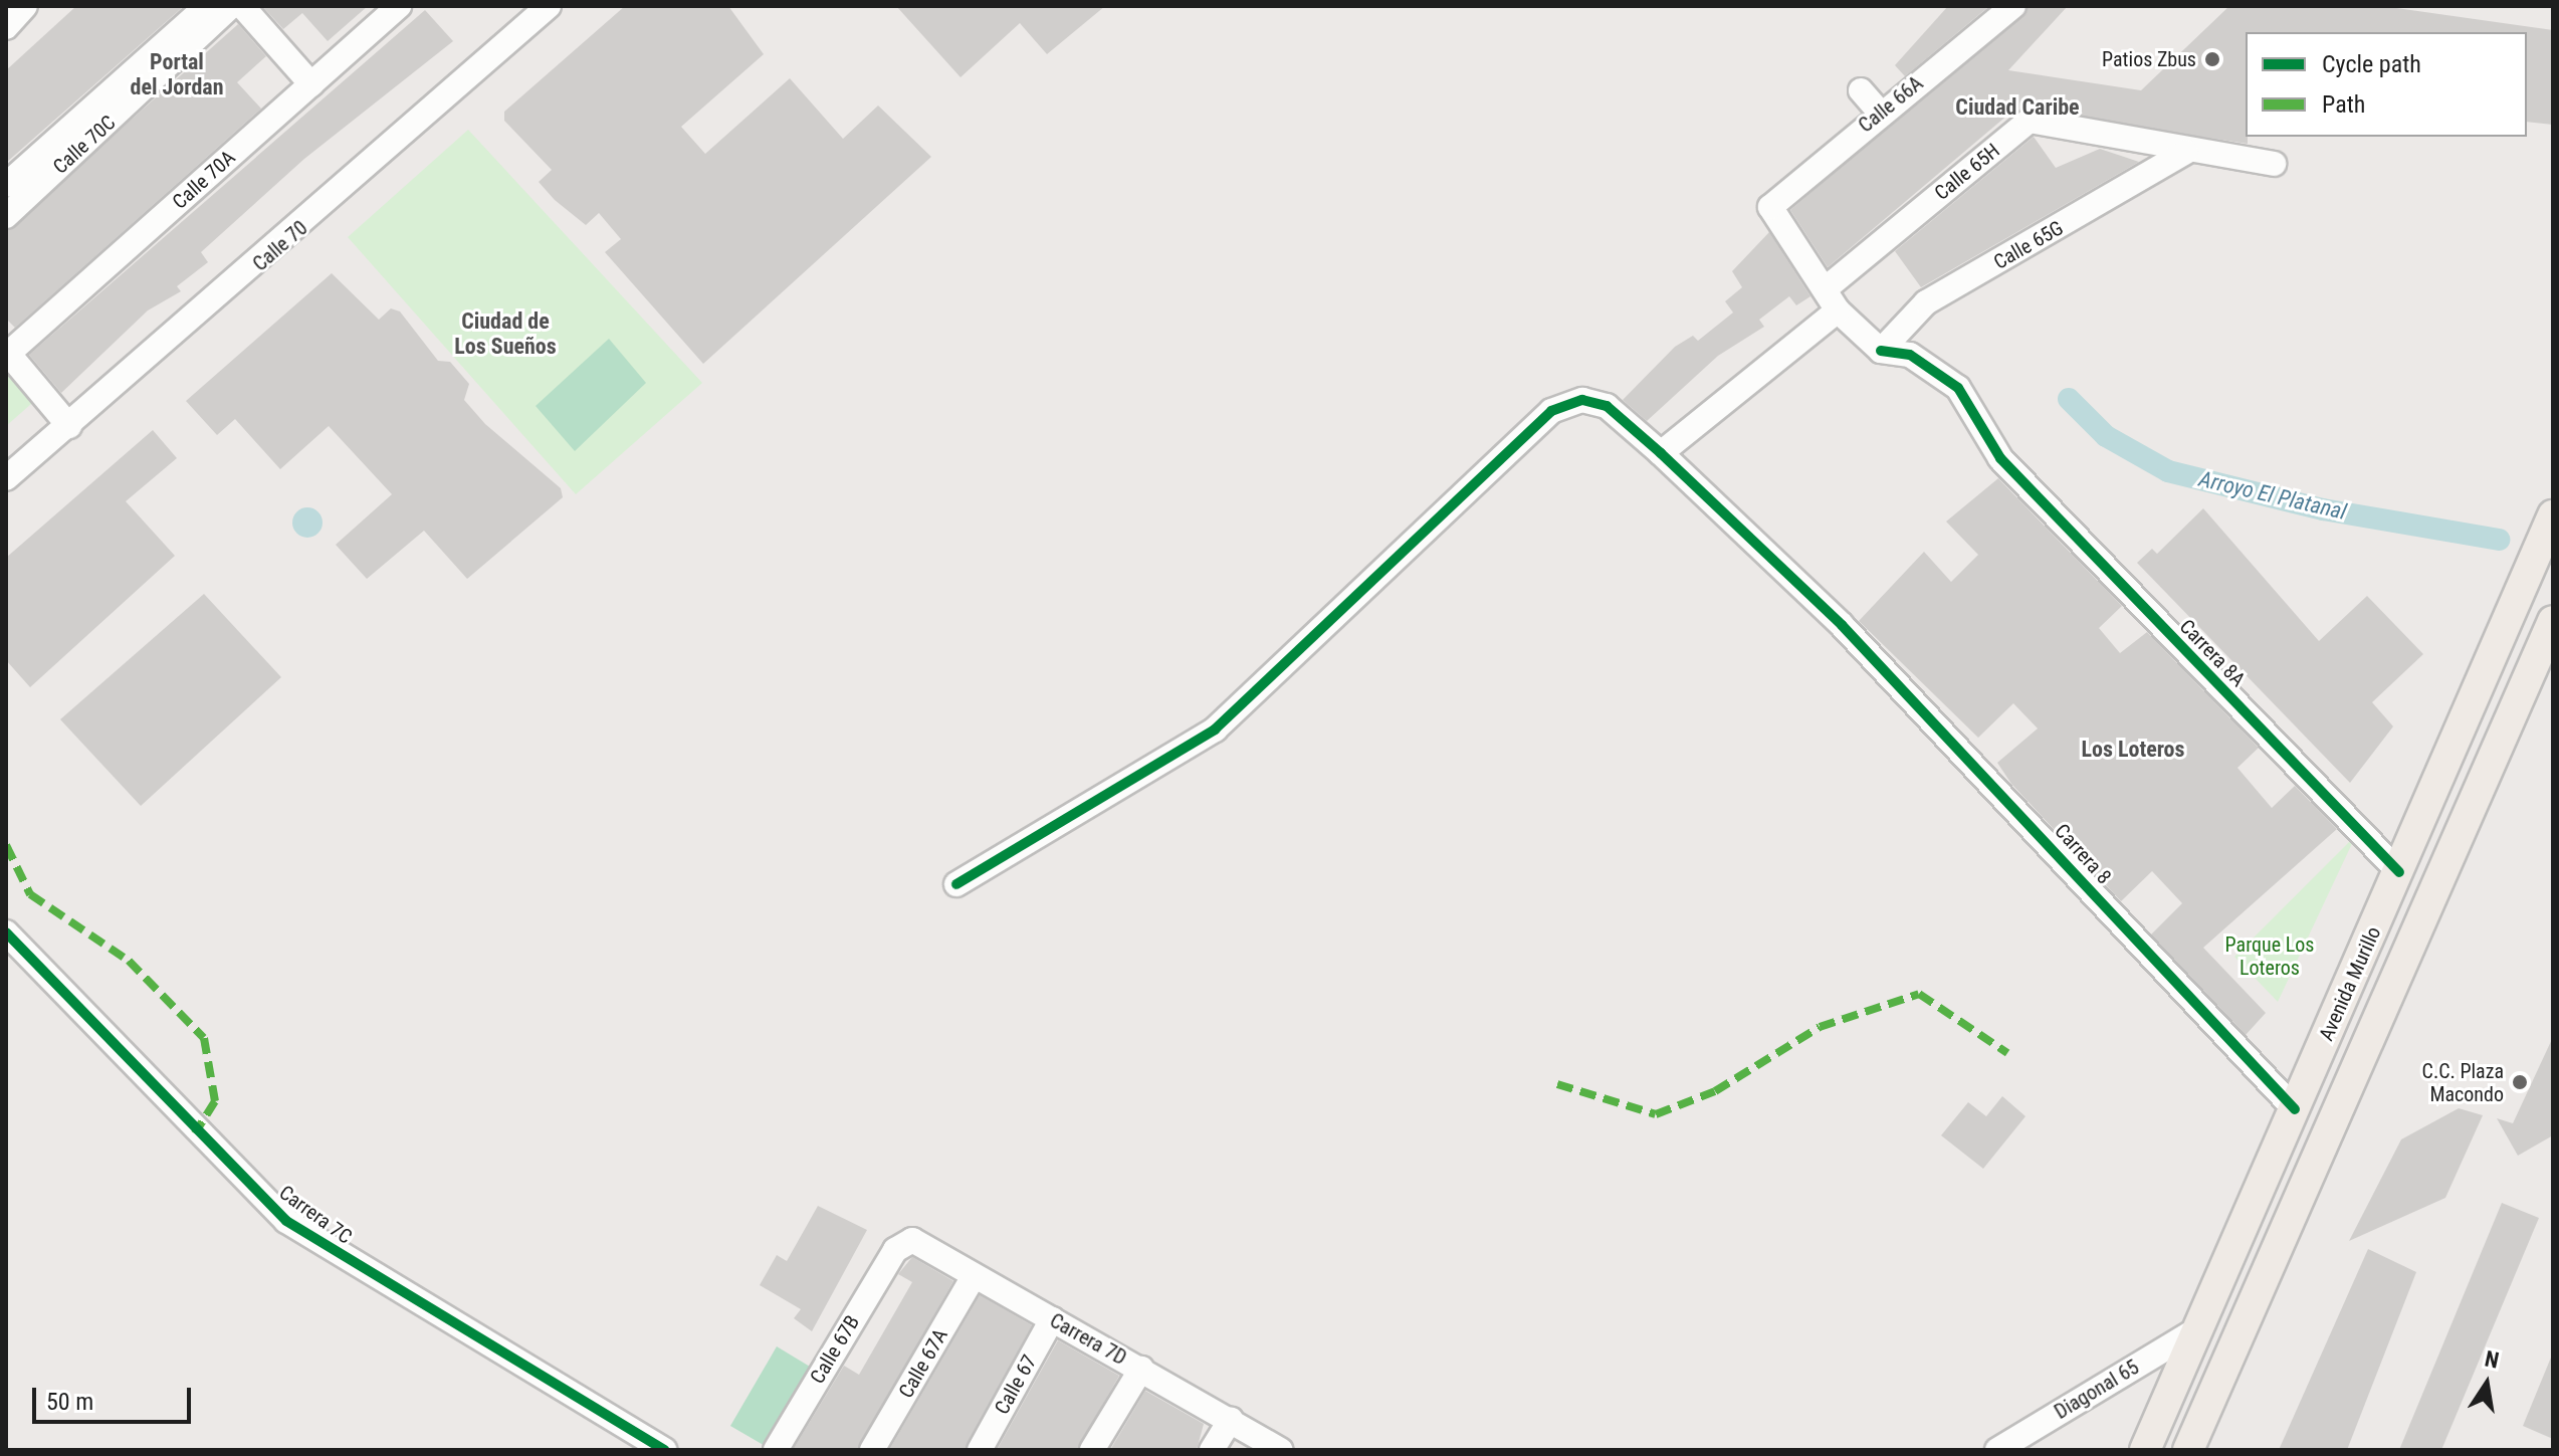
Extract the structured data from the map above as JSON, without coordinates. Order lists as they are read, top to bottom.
{
  "streets": {
    "main road": ["Avenida Murillo"],
    "street": [
      "Calle 66A",
      "Calle 70C",
      "Calle 65H",
      "Calle 70A",
      "Calle 65G",
      "Calle 70",
      "Carrera 8A",
      "Carrera 8",
      "Carrera 7C",
      "Carrera 7D",
      "Calle 67B",
      "Calle 67A",
      "Calle 67",
      "Diagonal 65"
    ]
  },
  "crossings": [
    ["Calle 66A", "Calle 65H"],
    ["Calle 65H", "Calle 65G"],
    ["Calle 65H", "Carrera 8"],
    ["Calle 65G", "Carrera 8A"],
    ["Carrera 8A", "Avenida Murillo"],
    ["Carrera 8", "Avenida Murillo"],
    ["Avenida Murillo", "Diagonal 65"],
    ["Carrera 7D", "Calle 67B"],
    ["Carrera 7D", "Calle 67A"],
    ["Carrera 7D", "Calle 67"]
  ],
  "districts": [
    "Portal del Jordan",
    "Ciudad Caribe",
    "Ciudad de Los Sueños",
    "Los Loteros"
  ],
  "water": ["Arroyo El Platanal"],
  "parks": ["Parque Los Loteros"],
  "places": ["Patios Zbus", "C.C. Plaza Macondo"],
  "legend": ["Cycle path", "Path"],
  "scale_bar": "50 m",
  "north": "top"
}
